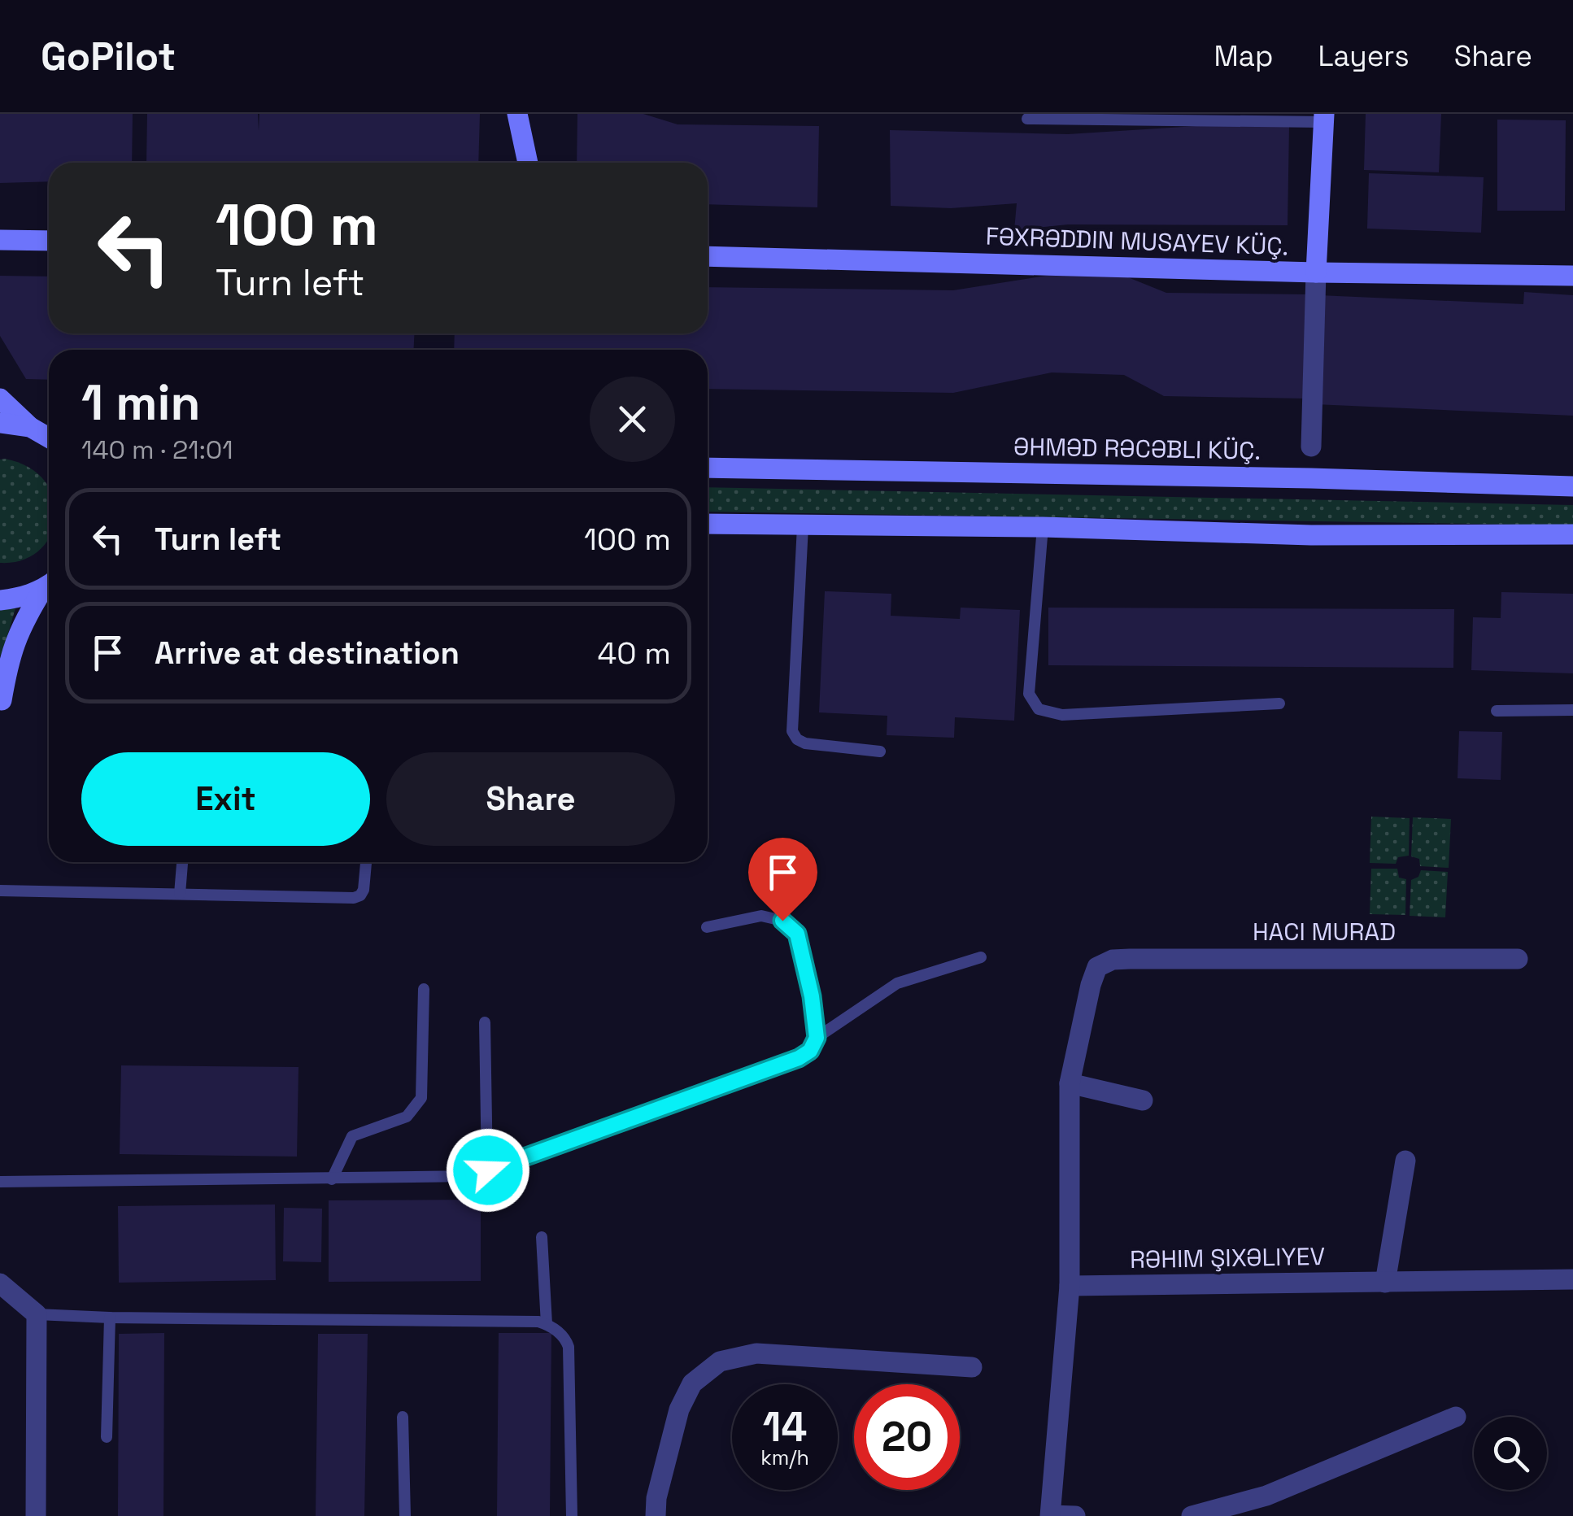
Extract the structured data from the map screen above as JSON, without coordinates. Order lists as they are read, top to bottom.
{
  "streets": {
    "main road": ["FƏXRƏDDIN MUSAYEV KÜÇ.", "ƏHMƏD RƏCƏBLI KÜÇ."]
  },
  "page": {
    "header": "GoPilot",
    "nav": ["Map", "Layers", "Share"],
    "turn": ["100 m", "Turn left"],
    "heading": ["1 min", "140 m · 21:01"],
    "list": [
      {
        "name": "Turn left",
        "value": "100 m"
      },
      {
        "name": "Arrive at destination",
        "value": "40 m"
      }
    ],
    "buttons": ["Exit", "Share"],
    "speed": "14 km/h",
    "limit": "20"
  }
}
